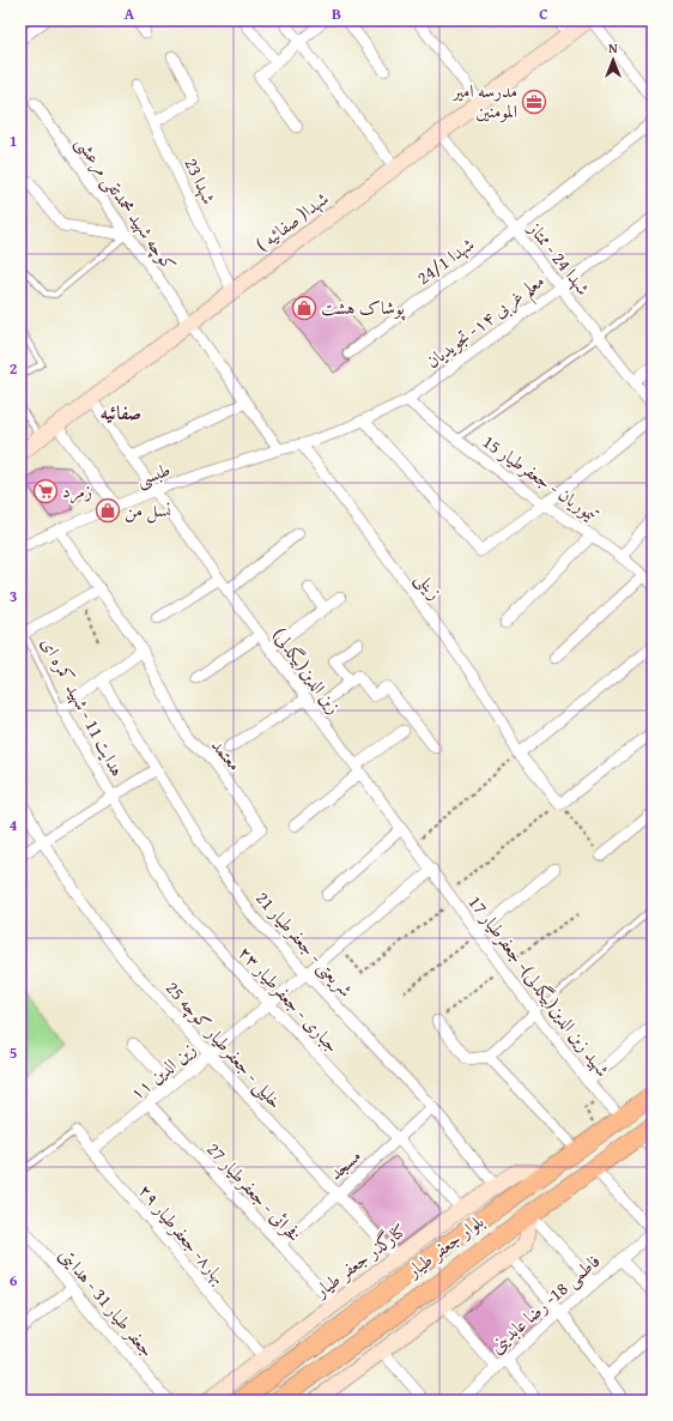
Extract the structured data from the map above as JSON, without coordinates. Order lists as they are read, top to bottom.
{
  "streets": {
    "main road": ["شهدا( صفائیه )", "بلوار جعفر طیار", "کنارگذر جعفر طیار"],
    "street": [
      "شهدا 23",
      "کوچه شهید محمدتقی مرعشی",
      "شهدا 24 - ممتاز",
      "شهدا 24/1",
      "معلم غربی ۱۴- تجویدیان",
      "طبسی",
      "تیموریان - جعفرطیار 15",
      "زینلی",
      "زین الدین(بیگدلی)",
      "هدایت 11 - شهید کمره ای",
      "معتمد",
      "شریعتی - جعفرطیار 21",
      "شهید زین الدین(بیگدلی)- جعفرطیار 17",
      "جباری - جعفرطیار ۲۳",
      "خلیلی - جعفرطیار کوچه 25",
      "زین الدین ۱۱",
      "مسجد",
      "فخرائی - جعفرطیار 27",
      "بهار۸- جعفرطیار ۲۹",
      "جعفر طیار 31 - هدایتی",
      "فاطمی 18- رضا عابدینی"
    ]
  },
  "crossings": [
    ["شهدا 23", "شهدا( صفائیه )"],
    ["کوچه شهید محمدتقی مرعشی", "شهدا( صفائیه )"],
    ["کوچه شهید محمدتقی مرعشی", "طبسی"],
    ["شهدا( صفائیه )", "شهدا 24 - ممتاز"],
    ["شهدا( صفائیه )", "زین الدین(بیگدلی)"],
    ["شهدا 24 - ممتاز", "شهدا 24/1"],
    ["شهدا 24 - ممتاز", "معلم غربی ۱۴- تجویدیان"],
    ["معلم غربی ۱۴- تجویدیان", "طبسی"],
    ["معلم غربی ۱۴- تجویدیان", "تیموریان - جعفرطیار 15"],
    ["طبسی", "زینلی"],
    ["طبسی", "زین الدین(بیگدلی)"],
    ["طبسی", "معتمد"],
    ["زین الدین(بیگدلی)", "شهید زین الدین(بیگدلی)- جعفرطیار 17"],
    ["زین الدین(بیگدلی)", "زین الدین ۱۱"],
    ["هدایت 11 - شهید کمره ای", "جباری - جعفرطیار ۲۳"],
    ["معتمد", "شریعتی - جعفرطیار 21"],
    ["شریعتی - جعفرطیار 21", "زین الدین ۱۱"],
    ["شریعتی - جعفرطیار 21", "مسجد"],
    ["شریعتی - جعفرطیار 21", "کنارگذر جعفر طیار"],
    ["شهید زین الدین(بیگدلی)- جعفرطیار 17", "زین الدین ۱۱"],
    ["شهید زین الدین(بیگدلی)- جعفرطیار 17", "بلوار جعفر طیار"],
    ["جباری - جعفرطیار ۲۳", "زین الدین ۱۱"],
    ["جباری - جعفرطیار ۲۳", "مسجد"],
    ["جباری - جعفرطیار ۲۳", "کنارگذر جعفر طیار"],
    ["خلیلی - جعفرطیار کوچه 25", "زین الدین ۱۱"],
    ["خلیلی - جعفرطیار کوچه 25", "مسجد"],
    ["خلیلی - جعفرطیار کوچه 25", "کنارگذر جعفر طیار"],
    ["زین الدین ۱۱", "فخرائی - جعفرطیار 27"],
    ["زین الدین ۱۱", "بهار۸- جعفرطیار ۲۹"],
    ["مسجد", "فخرائی - جعفرطیار 27"],
    ["فخرائی - جعفرطیار 27", "کنارگذر جعفر طیار"],
    ["بهار۸- جعفرطیار ۲۹", "کنارگذر جعفر طیار"],
    ["بلوار جعفر طیار", "کنارگذر جعفر طیار"]
  ],
  "districts": ["صفائیه"],
  "places": {
    "office": ["مدرسه امیر المومنین"],
    "shop": ["پوشاک هشت", "نسل من"],
    "supermarket": ["زمرد"]
  },
  "north": "top",
  "grid": {
    "columns": ["A", "B", "C"],
    "rows": [
      "1",
      "2",
      "3",
      "4",
      "5",
      "6"
    ]
  }
}
